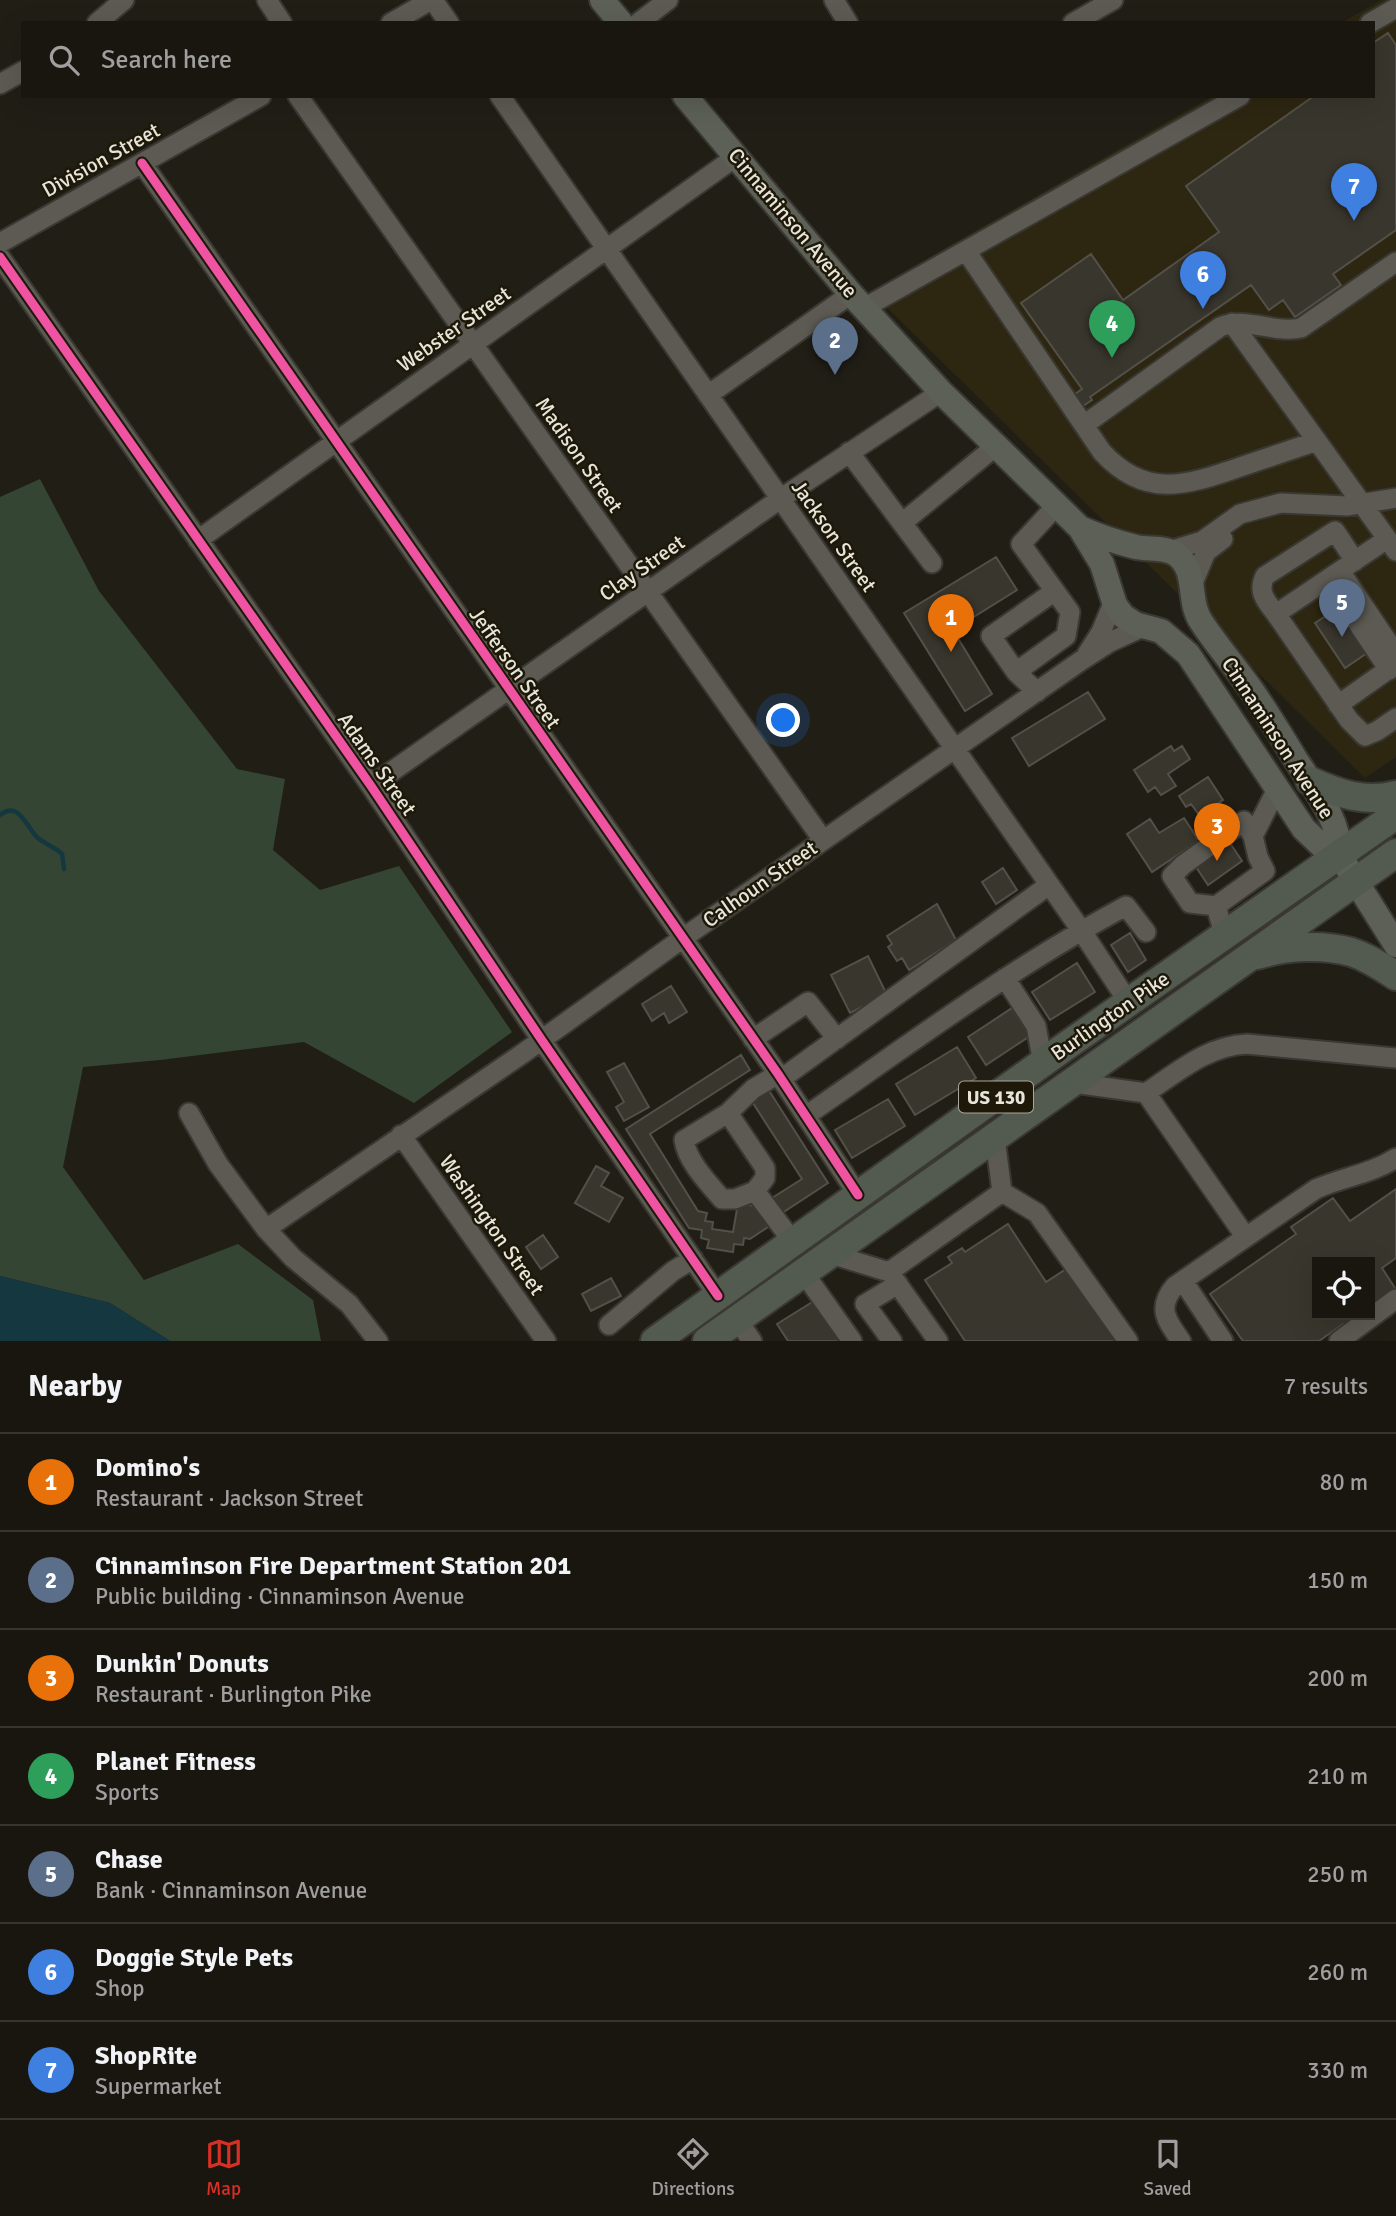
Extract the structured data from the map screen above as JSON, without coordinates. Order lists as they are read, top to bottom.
{
  "streets": {
    "highway": ["Burlington Pike", "US 130"],
    "main road": ["Cinnaminson Avenue", "Calhoun Street"],
    "street": [
      "Division Street",
      "Webster Street",
      "Madison Street",
      "Jackson Street",
      "Clay Street",
      "Jefferson Street",
      "Adams Street",
      "Washington Street"
    ]
  },
  "crossings": [
    ["Division Street", "Jefferson Street"],
    ["Cinnaminson Avenue", "Webster Street"],
    ["Cinnaminson Avenue", "Clay Street"],
    ["Cinnaminson Avenue", "Calhoun Street"],
    ["Cinnaminson Avenue", "Burlington Pike"],
    ["Webster Street", "Madison Street"],
    ["Webster Street", "Jackson Street"],
    ["Webster Street", "Jefferson Street"],
    ["Webster Street", "Adams Street"],
    ["Madison Street", "Clay Street"],
    ["Madison Street", "Calhoun Street"],
    ["Jackson Street", "Clay Street"],
    ["Jackson Street", "Calhoun Street"],
    ["Jackson Street", "Burlington Pike"],
    ["Clay Street", "Jefferson Street"],
    ["Clay Street", "Adams Street"],
    ["Jefferson Street", "Calhoun Street"],
    ["Jefferson Street", "Burlington Pike"],
    ["Adams Street", "Calhoun Street"],
    ["Adams Street", "Burlington Pike"],
    ["Calhoun Street", "Washington Street"]
  ],
  "page": {
    "search": "Search here",
    "pins": [
      "7",
      "6",
      "4",
      "2",
      "5",
      "1",
      "3"
    ],
    "heading": ["Nearby", "7 results"],
    "list": [
      {
        "mark": "1",
        "name": "Domino's",
        "note": "Restaurant · Jackson Street",
        "value": "80 m"
      },
      {
        "mark": "2",
        "name": "Cinnaminson Fire Department Station 201",
        "note": "Public building · Cinnaminson Avenue",
        "value": "150 m"
      },
      {
        "mark": "3",
        "name": "Dunkin' Donuts",
        "note": "Restaurant · Burlington Pike",
        "value": "200 m"
      },
      {
        "mark": "4",
        "name": "Planet Fitness",
        "note": "Sports",
        "value": "210 m"
      },
      {
        "mark": "5",
        "name": "Chase",
        "note": "Bank · Cinnaminson Avenue",
        "value": "250 m"
      },
      {
        "mark": "6",
        "name": "Doggie Style Pets",
        "note": "Shop",
        "value": "260 m"
      },
      {
        "mark": "7",
        "name": "ShopRite",
        "note": "Supermarket",
        "value": "330 m"
      }
    ],
    "nav": ["Map", "Directions", "Saved"]
  }
}
